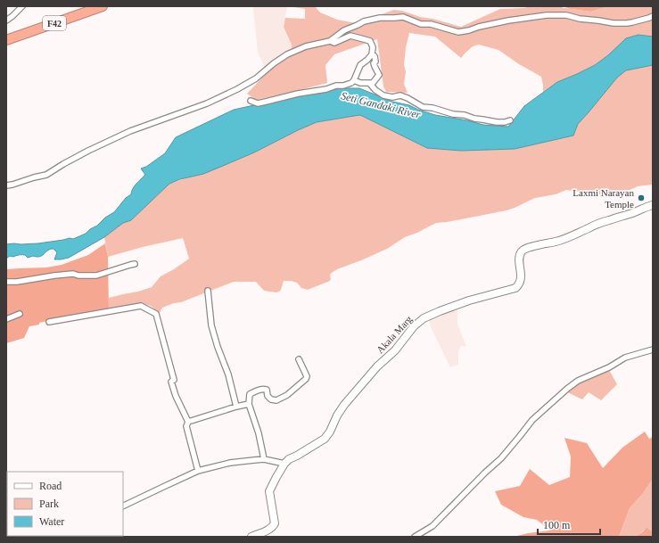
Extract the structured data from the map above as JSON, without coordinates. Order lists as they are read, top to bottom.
{
  "streets": {
    "highway": ["F42"],
    "main road": ["Akala Marg"]
  },
  "water": ["Seti Gandaki River"],
  "places": ["Laxmi Narayan Temple"],
  "legend": ["Road", "Park", "Water"],
  "scale_bar": "100 m"
}
